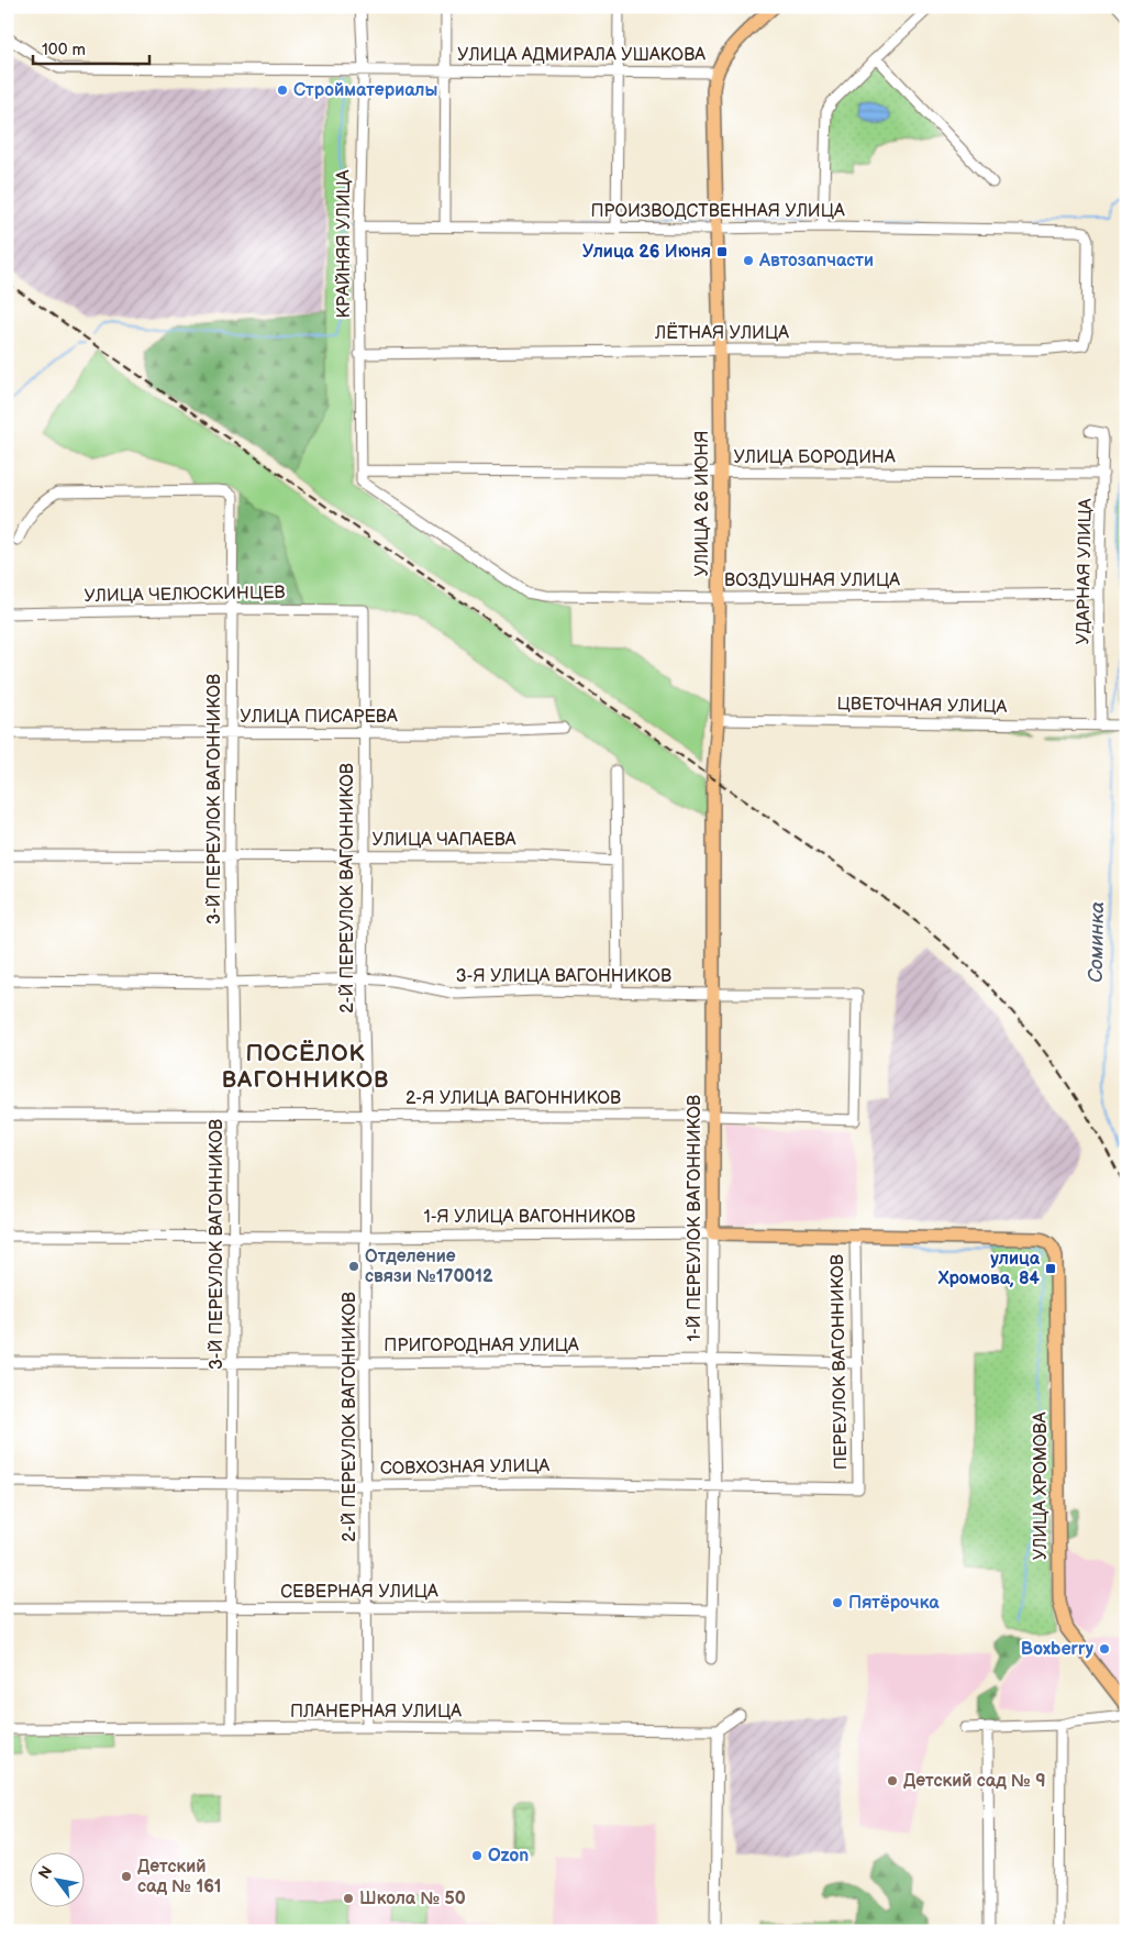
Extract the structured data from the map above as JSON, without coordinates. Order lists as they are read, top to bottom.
{
  "streets": {
    "main road": [
      "УЛИЦА 26 ИЮНЯ",
      "1-Я УЛИЦА ВАГОННИКОВ",
      "1-Й ПЕРЕУЛОК ВАГОННИКОВ",
      "УЛИЦА ХРОМОВА"
    ],
    "street": [
      "УЛИЦА АДМИРАЛА УШАКОВА",
      "ПРОИЗВОДСТВЕННАЯ УЛИЦА",
      "КРАЙНЯЯ УЛИЦА",
      "ЛЁТНАЯ УЛИЦА",
      "УЛИЦА БОРОДИНА",
      "УДАРНАЯ УЛИЦА",
      "ВОЗДУШНАЯ УЛИЦА",
      "УЛИЦА ЧЕЛЮСКИНЦЕВ",
      "ЦВЕТОЧНАЯ УЛИЦА",
      "УЛИЦА ПИСАРЕВА",
      "3-Й ПЕРЕУЛОК ВАГОННИКОВ",
      "УЛИЦА ЧАПАЕВА",
      "2-Й ПЕРЕУЛОК ВАГОННИКОВ",
      "3-Я УЛИЦА ВАГОННИКОВ",
      "2-Я УЛИЦА ВАГОННИКОВ",
      "ПРИГОРОДНАЯ УЛИЦА",
      "ПЕРЕУЛОК ВАГОННИКОВ",
      "СОВХОЗНАЯ УЛИЦА",
      "СЕВЕРНАЯ УЛИЦА",
      "ПЛАНЕРНАЯ УЛИЦА"
    ]
  },
  "crossings": [
    ["УЛИЦА АДМИРАЛА УШАКОВА", "ПРОИЗВОДСТВЕННАЯ УЛИЦА"],
    ["УЛИЦА АДМИРАЛА УШАКОВА", "КРАЙНЯЯ УЛИЦА"],
    ["УЛИЦА АДМИРАЛА УШАКОВА", "УЛИЦА 26 ИЮНЯ"],
    ["ПРОИЗВОДСТВЕННАЯ УЛИЦА", "КРАЙНЯЯ УЛИЦА"],
    ["ПРОИЗВОДСТВЕННАЯ УЛИЦА", "ЛЁТНАЯ УЛИЦА"],
    ["ПРОИЗВОДСТВЕННАЯ УЛИЦА", "УЛИЦА 26 ИЮНЯ"],
    ["КРАЙНЯЯ УЛИЦА", "ЛЁТНАЯ УЛИЦА"],
    ["КРАЙНЯЯ УЛИЦА", "УЛИЦА БОРОДИНА"],
    ["КРАЙНЯЯ УЛИЦА", "ВОЗДУШНАЯ УЛИЦА"],
    ["ЛЁТНАЯ УЛИЦА", "УЛИЦА 26 ИЮНЯ"],
    ["УЛИЦА БОРОДИНА", "УЛИЦА 26 ИЮНЯ"],
    ["УЛИЦА БОРОДИНА", "УДАРНАЯ УЛИЦА"],
    ["УЛИЦА 26 ИЮНЯ", "ВОЗДУШНАЯ УЛИЦА"],
    ["УЛИЦА 26 ИЮНЯ", "ЦВЕТОЧНАЯ УЛИЦА"],
    ["УЛИЦА 26 ИЮНЯ", "1-Й ПЕРЕУЛОК ВАГОННИКОВ"],
    ["УДАРНАЯ УЛИЦА", "ВОЗДУШНАЯ УЛИЦА"],
    ["УДАРНАЯ УЛИЦА", "ЦВЕТОЧНАЯ УЛИЦА"],
    ["УЛИЦА ЧЕЛЮСКИНЦЕВ", "3-Й ПЕРЕУЛОК ВАГОННИКОВ"],
    ["УЛИЦА ЧЕЛЮСКИНЦЕВ", "2-Й ПЕРЕУЛОК ВАГОННИКОВ"],
    ["УЛИЦА ПИСАРЕВА", "3-Й ПЕРЕУЛОК ВАГОННИКОВ"],
    ["УЛИЦА ПИСАРЕВА", "2-Й ПЕРЕУЛОК ВАГОННИКОВ"],
    ["3-Й ПЕРЕУЛОК ВАГОННИКОВ", "УЛИЦА ЧАПАЕВА"],
    ["3-Й ПЕРЕУЛОК ВАГОННИКОВ", "3-Я УЛИЦА ВАГОННИКОВ"],
    ["3-Й ПЕРЕУЛОК ВАГОННИКОВ", "2-Я УЛИЦА ВАГОННИКОВ"],
    ["3-Й ПЕРЕУЛОК ВАГОННИКОВ", "1-Я УЛИЦА ВАГОННИКОВ"],
    ["3-Й ПЕРЕУЛОК ВАГОННИКОВ", "ПРИГОРОДНАЯ УЛИЦА"],
    ["3-Й ПЕРЕУЛОК ВАГОННИКОВ", "СОВХОЗНАЯ УЛИЦА"],
    ["3-Й ПЕРЕУЛОК ВАГОННИКОВ", "СЕВЕРНАЯ УЛИЦА"],
    ["3-Й ПЕРЕУЛОК ВАГОННИКОВ", "ПЛАНЕРНАЯ УЛИЦА"],
    ["УЛИЦА ЧАПАЕВА", "2-Й ПЕРЕУЛОК ВАГОННИКОВ"],
    ["2-Й ПЕРЕУЛОК ВАГОННИКОВ", "3-Я УЛИЦА ВАГОННИКОВ"],
    ["2-Й ПЕРЕУЛОК ВАГОННИКОВ", "2-Я УЛИЦА ВАГОННИКОВ"],
    ["2-Й ПЕРЕУЛОК ВАГОННИКОВ", "1-Я УЛИЦА ВАГОННИКОВ"],
    ["2-Й ПЕРЕУЛОК ВАГОННИКОВ", "ПРИГОРОДНАЯ УЛИЦА"],
    ["2-Й ПЕРЕУЛОК ВАГОННИКОВ", "СОВХОЗНАЯ УЛИЦА"],
    ["2-Й ПЕРЕУЛОК ВАГОННИКОВ", "СЕВЕРНАЯ УЛИЦА"],
    ["2-Й ПЕРЕУЛОК ВАГОННИКОВ", "ПЛАНЕРНАЯ УЛИЦА"],
    ["3-Я УЛИЦА ВАГОННИКОВ", "2-Я УЛИЦА ВАГОННИКОВ"],
    ["3-Я УЛИЦА ВАГОННИКОВ", "1-Й ПЕРЕУЛОК ВАГОННИКОВ"],
    ["2-Я УЛИЦА ВАГОННИКОВ", "1-Й ПЕРЕУЛОК ВАГОННИКОВ"],
    ["1-Я УЛИЦА ВАГОННИКОВ", "1-Й ПЕРЕУЛОК ВАГОННИКОВ"],
    ["1-Я УЛИЦА ВАГОННИКОВ", "ПЕРЕУЛОК ВАГОННИКОВ"],
    ["1-Я УЛИЦА ВАГОННИКОВ", "УЛИЦА ХРОМОВА"],
    ["1-Й ПЕРЕУЛОК ВАГОННИКОВ", "ПРИГОРОДНАЯ УЛИЦА"],
    ["1-Й ПЕРЕУЛОК ВАГОННИКОВ", "СОВХОЗНАЯ УЛИЦА"],
    ["1-Й ПЕРЕУЛОК ВАГОННИКОВ", "СЕВЕРНАЯ УЛИЦА"],
    ["ПРИГОРОДНАЯ УЛИЦА", "ПЕРЕУЛОК ВАГОННИКОВ"],
    ["ПЕРЕУЛОК ВАГОННИКОВ", "СОВХОЗНАЯ УЛИЦА"]
  ],
  "districts": ["ПОСЁЛОК ВАГОННИКОВ"],
  "water": ["Соминка"],
  "places": {
    "other": [
      "Стройматериалы",
      "Автозапчасти",
      "Отделение связи №170012",
      "Пятёрочка",
      "Boxberry",
      "Детский сад № 9",
      "Ozon",
      "Детский сад № 161",
      "Школа № 50"
    ],
    "transit": ["Улица 26 Июня", "улица Хромова, 84"]
  },
  "scale_bar": "100 m",
  "north": "top left"
}
